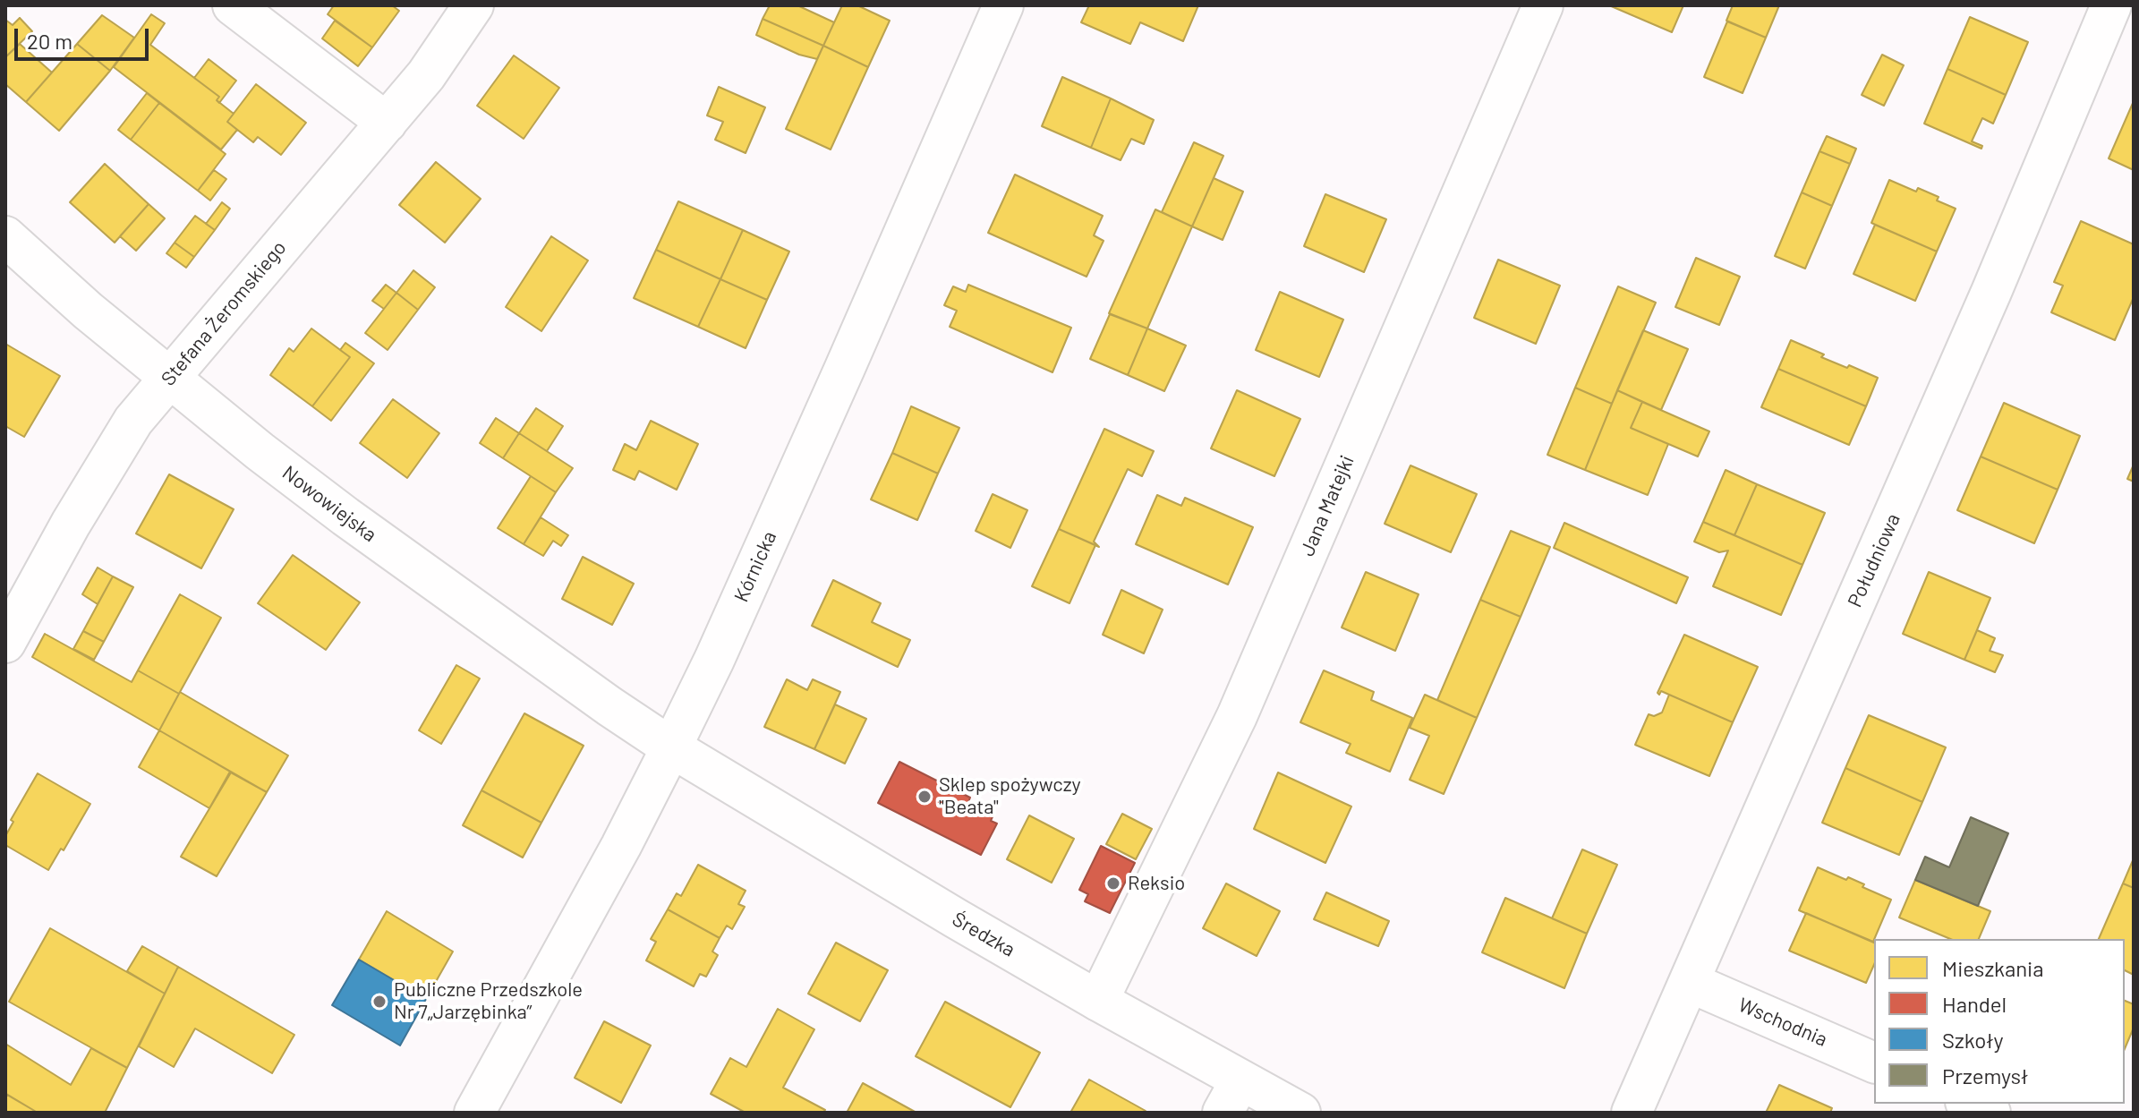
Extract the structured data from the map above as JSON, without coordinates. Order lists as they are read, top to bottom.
{
  "streets": {
    "street": [
      "Stefana Żeromskiego",
      "Nowowiejska",
      "Jana Matejki",
      "Południowa",
      "Kórnicka",
      "Średzka",
      "Wschodnia"
    ]
  },
  "crossings": [
    ["Stefana Żeromskiego", "Nowowiejska"],
    ["Nowowiejska", "Kórnicka"],
    ["Nowowiejska", "Średzka"],
    ["Jana Matejki", "Średzka"],
    ["Południowa", "Wschodnia"],
    ["Kórnicka", "Średzka"]
  ],
  "places": ["Sklep spożywczy \"Beata\"", "Reksio", "Publiczne Przedszkole Nr 7„Jarzębinka”"],
  "legend": [
    "Mieszkania",
    "Handel",
    "Szkoły",
    "Przemysł"
  ],
  "scale_bar": "20 m"
}
